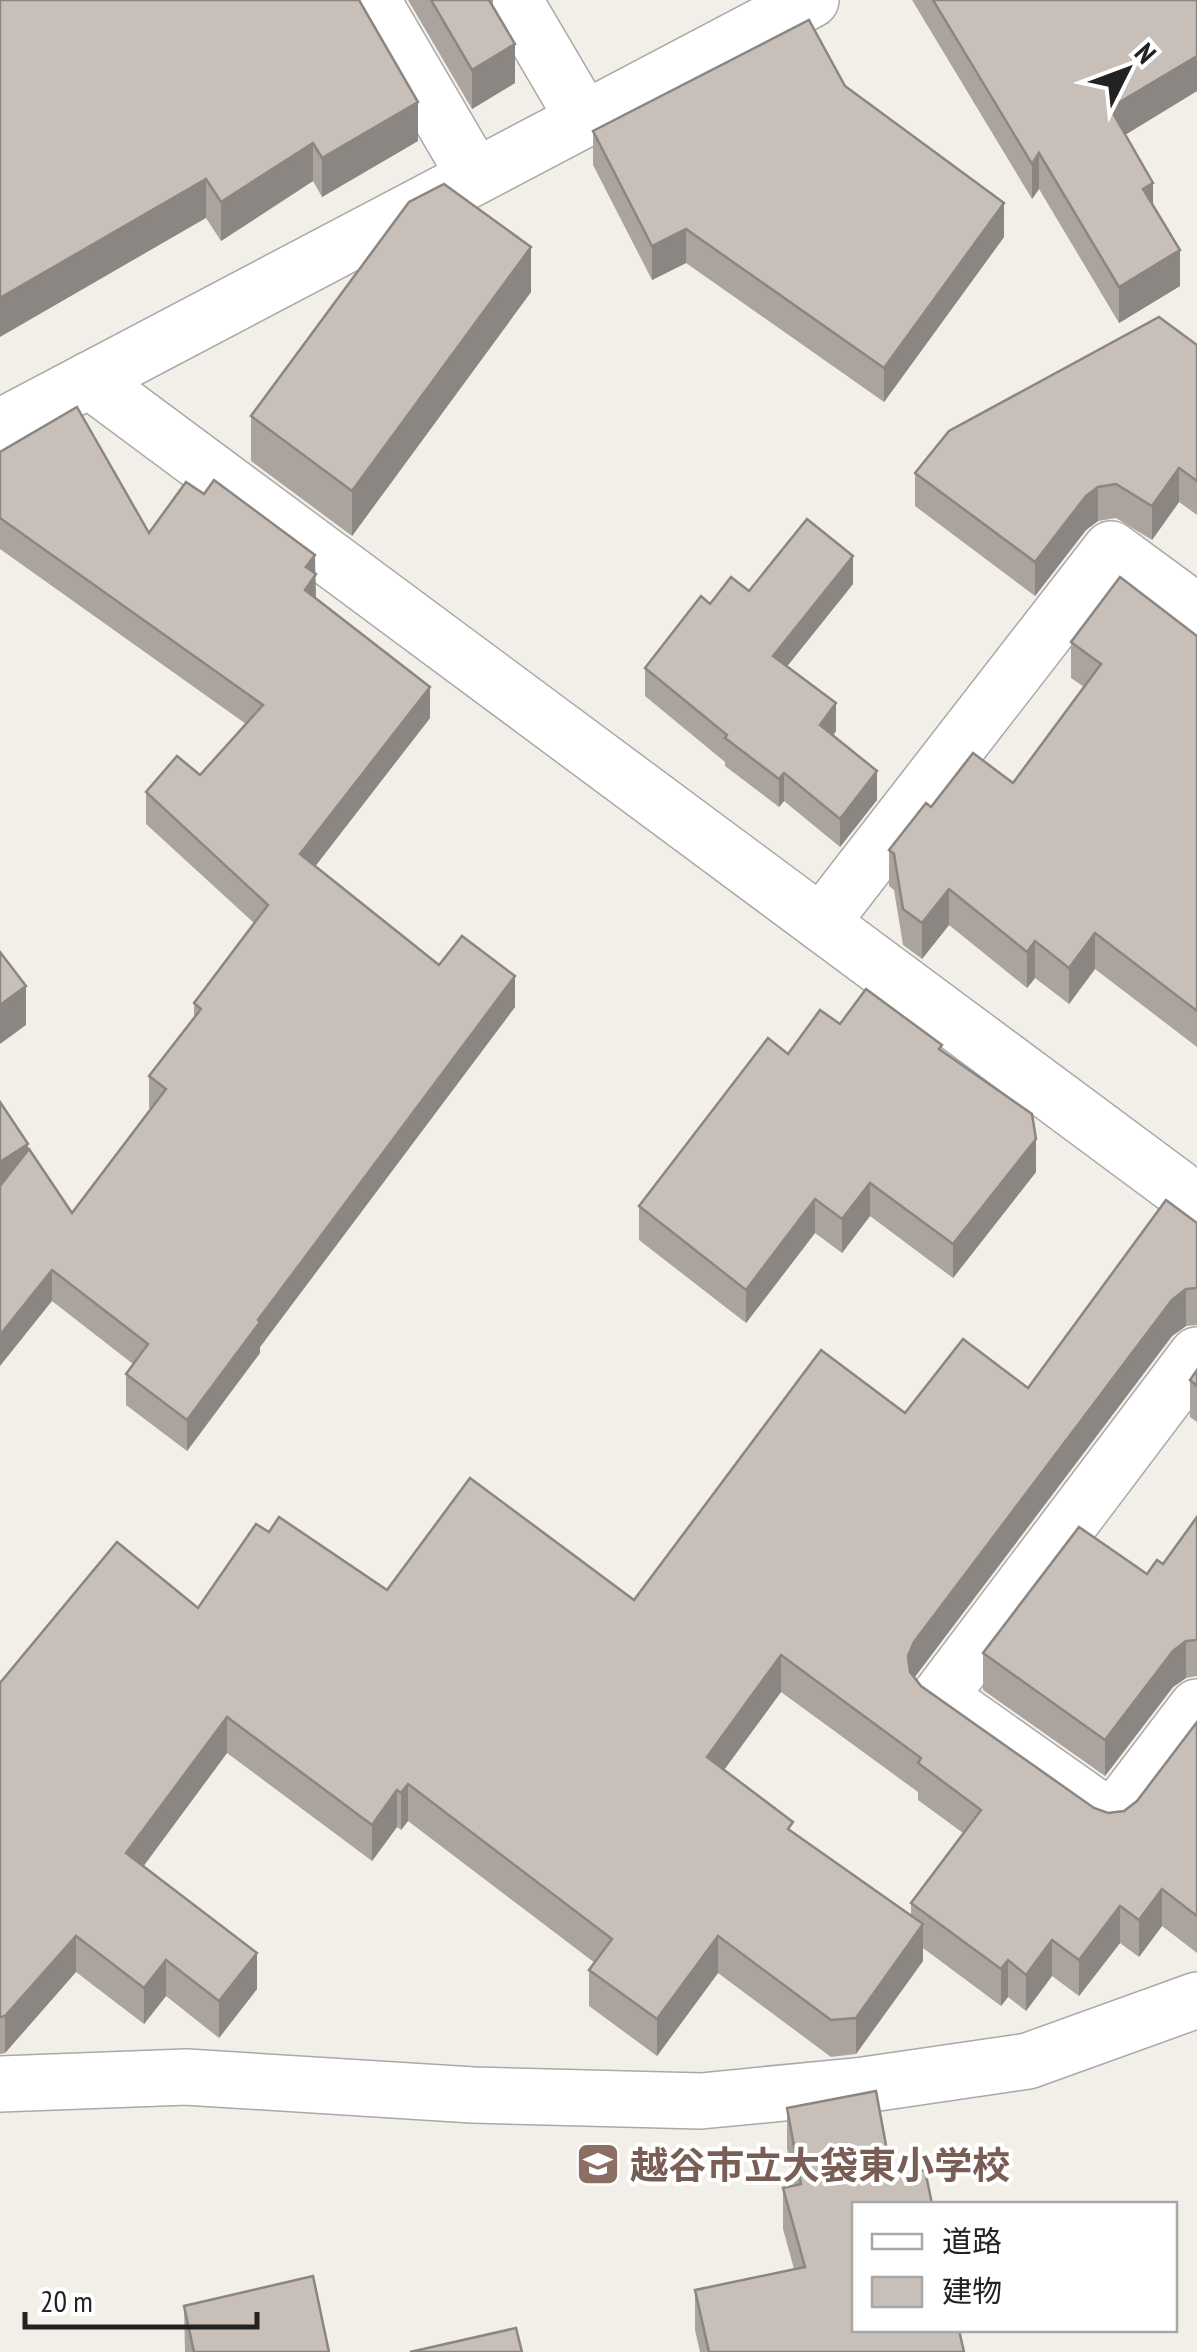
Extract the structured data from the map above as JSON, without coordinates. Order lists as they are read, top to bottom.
{
  "places": {
    "school or university": ["越谷市立大袋東小学校"]
  },
  "legend": ["道路", "建物"],
  "scale_bar": "20 m",
  "north": "top right"
}
